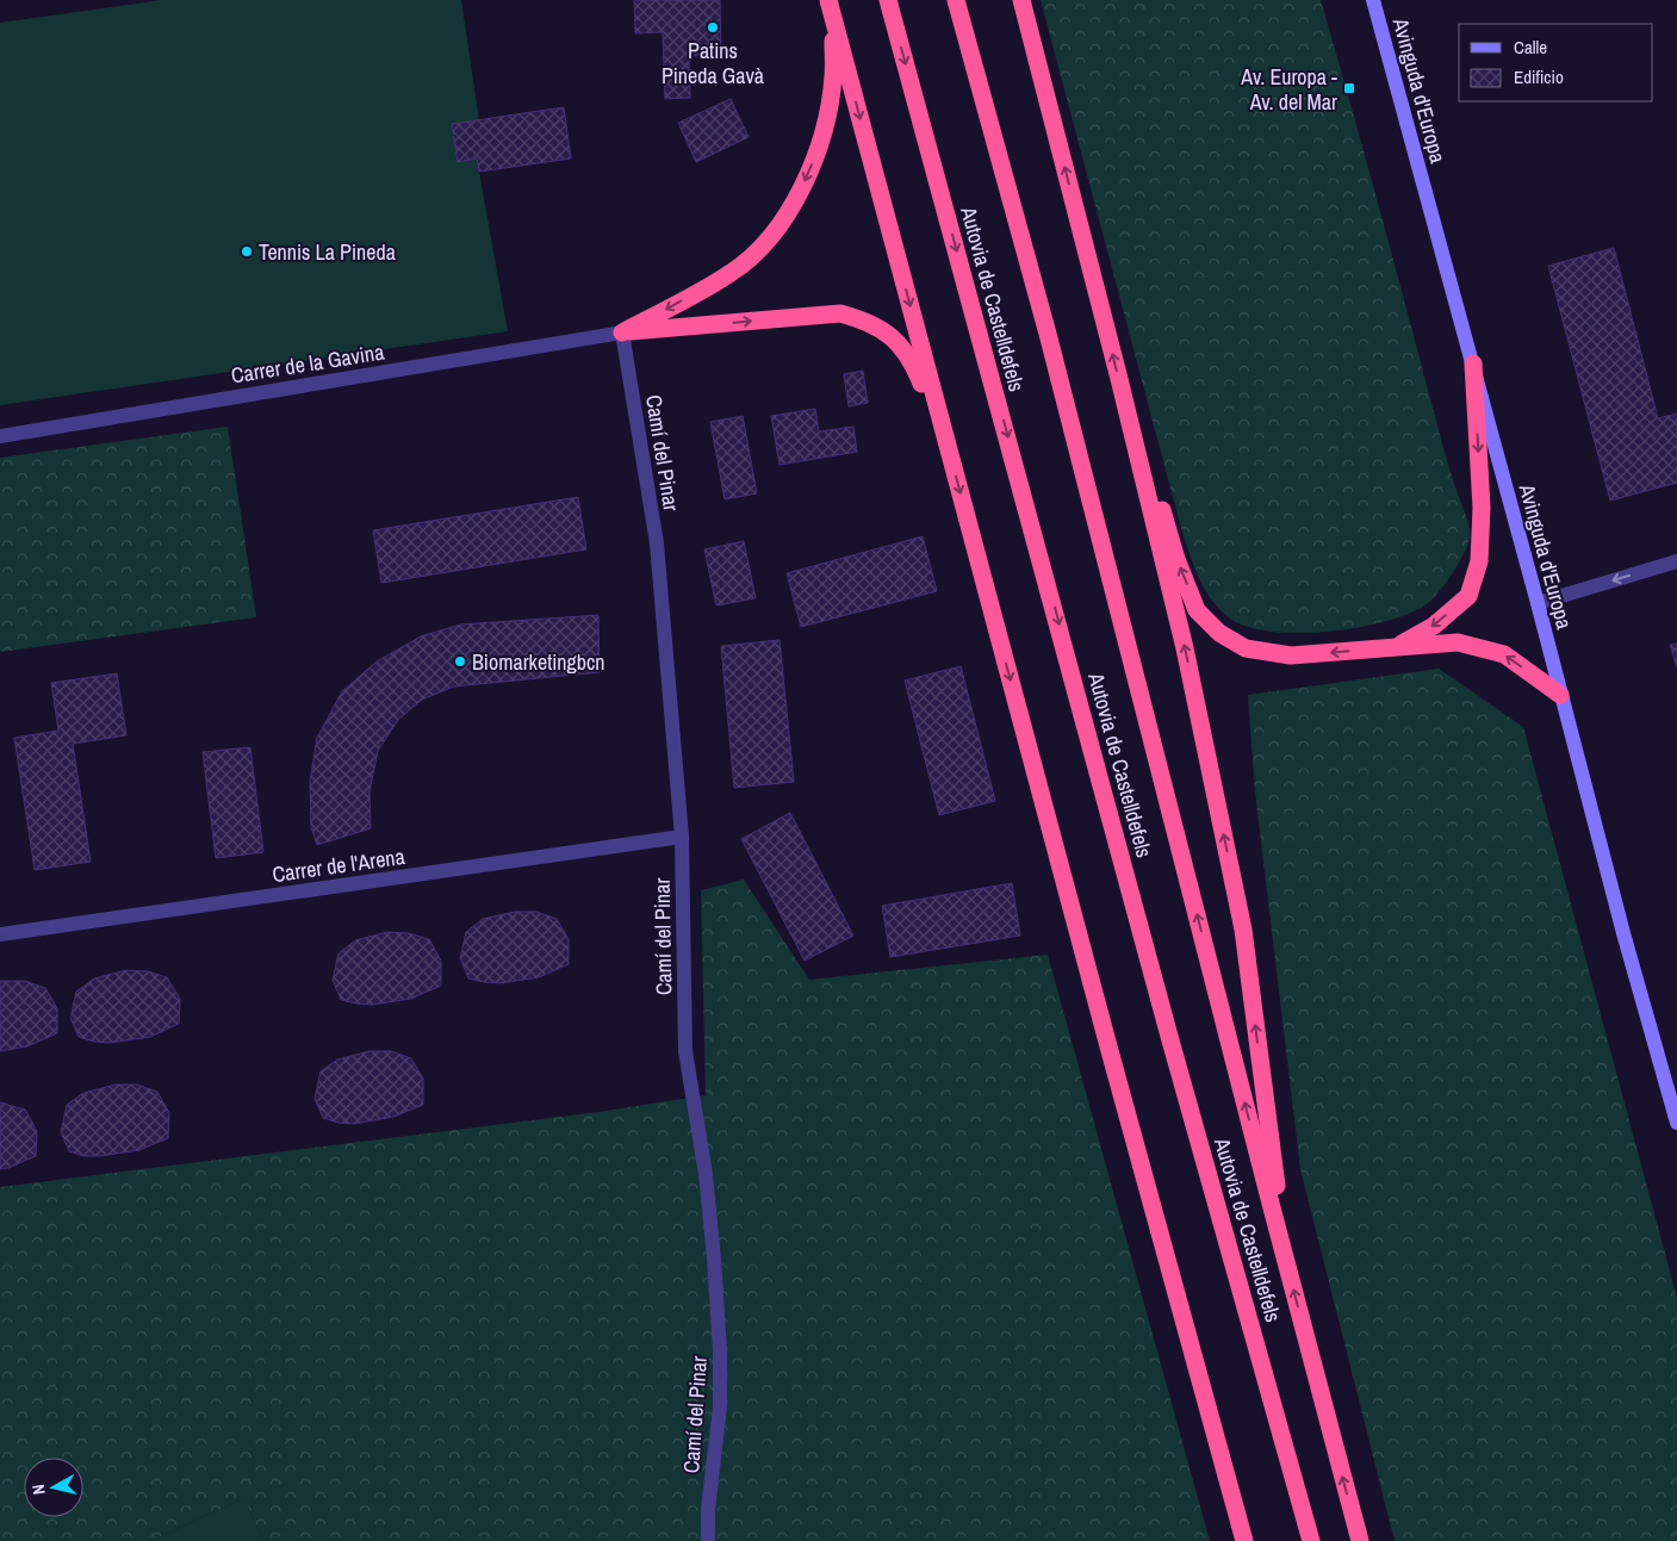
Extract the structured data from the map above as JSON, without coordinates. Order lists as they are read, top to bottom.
{
  "streets": {
    "highway": ["Autovia de Castelldefels"],
    "street": [
      "Avinguda d'Europa",
      "Carrer de la Gavina",
      "Camí del Pinar",
      "Carrer de l'Arena"
    ]
  },
  "crossings": [
    ["Carrer de la Gavina", "Camí del Pinar"],
    ["Camí del Pinar", "Carrer de l'Arena"]
  ],
  "places": {
    "other": ["Patins Pineda Gavà", "Tennis La Pineda", "Biomarketingbcn"],
    "transit": ["Av. Europa - Av. del Mar"]
  },
  "legend": ["Calle", "Edificio"],
  "north": "left"
}
